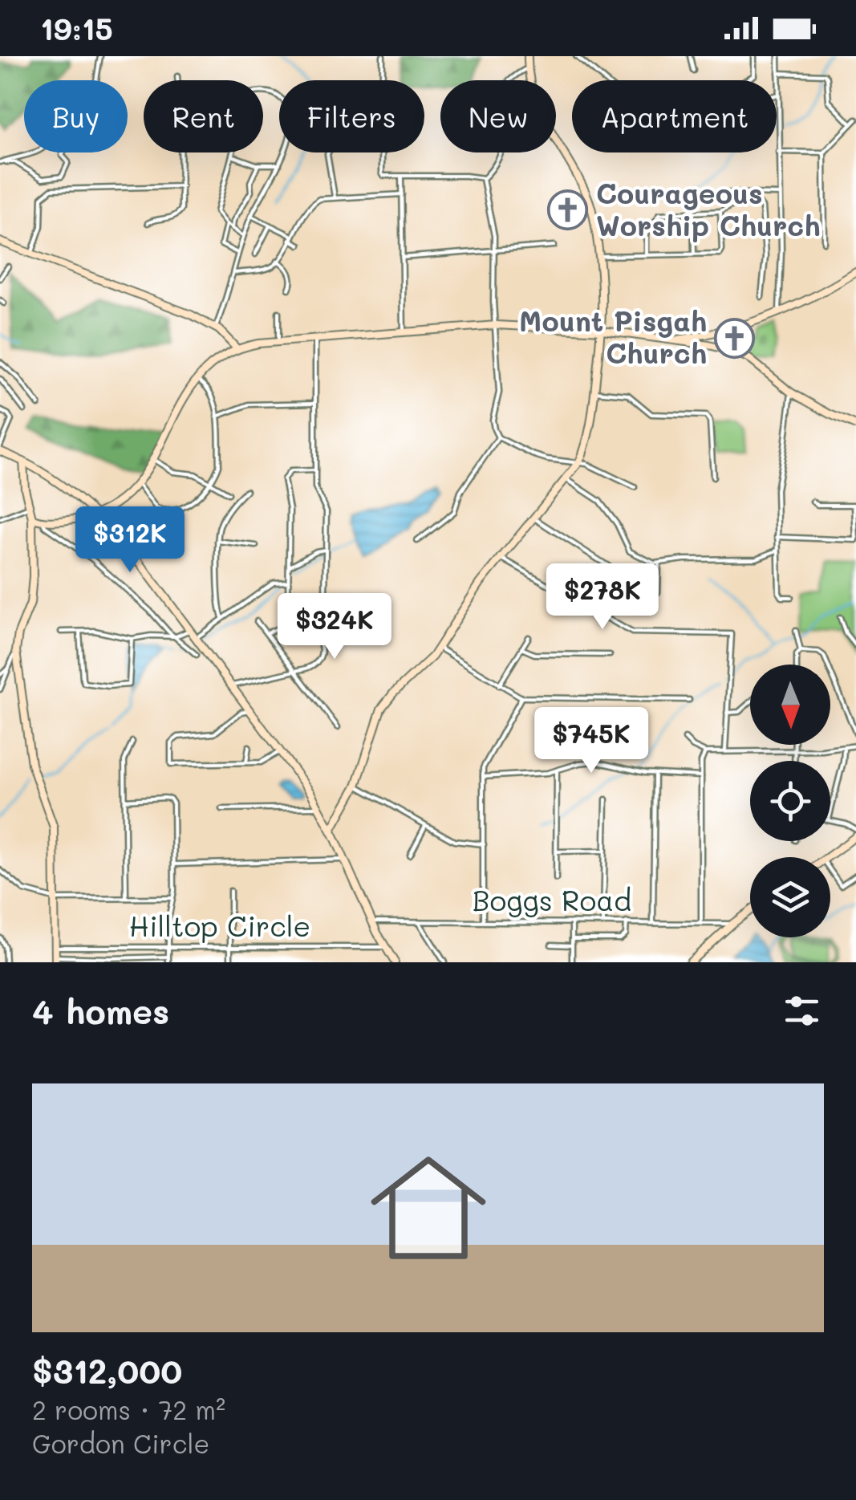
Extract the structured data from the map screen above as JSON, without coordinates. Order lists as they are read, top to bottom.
{
  "streets": {
    "street": ["Boggs Road", "Hilltop Circle"]
  },
  "places": {
    "church": ["Courageous Worship Church", "Mount Pisgah Church"]
  },
  "north": "bottom",
  "page": {
    "status": "19:15",
    "chip": [
      "Buy",
      "Rent",
      "Filters",
      "New",
      "Apartment"
    ],
    "price": [
      "$312K",
      "$278K",
      "$324K",
      "$745K"
    ],
    "heading": "4 homes",
    "list": [
      {
        "name": "$312,000",
        "note": "2 rooms · 72 m² · Gordon Circle"
      }
    ]
  }
}
